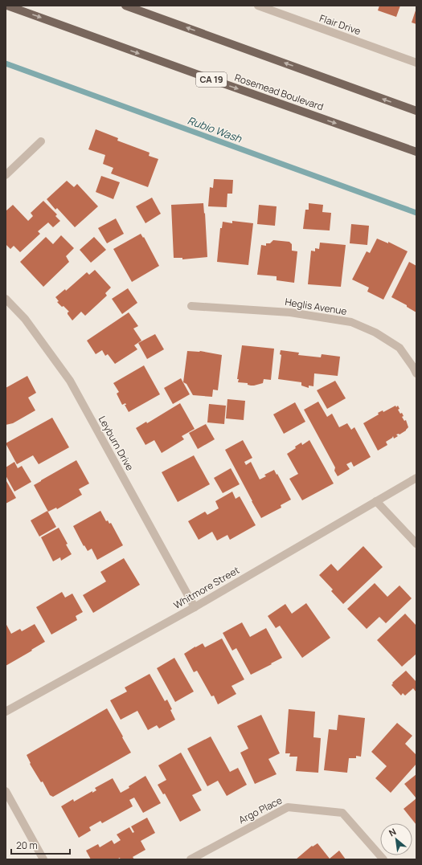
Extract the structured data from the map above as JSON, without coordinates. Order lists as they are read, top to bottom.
{
  "streets": {
    "main road": ["CA 19", "Rosemead Boulevard"],
    "street": [
      "Flair Drive",
      "Heglis Avenue",
      "Leyburn Drive",
      "Whitmore Street",
      "Argo Place"
    ]
  },
  "crossings": [
    ["Leyburn Drive", "Whitmore Street"]
  ],
  "water": ["Rubio Wash"],
  "scale_bar": "20 m",
  "north": "top left"
}
